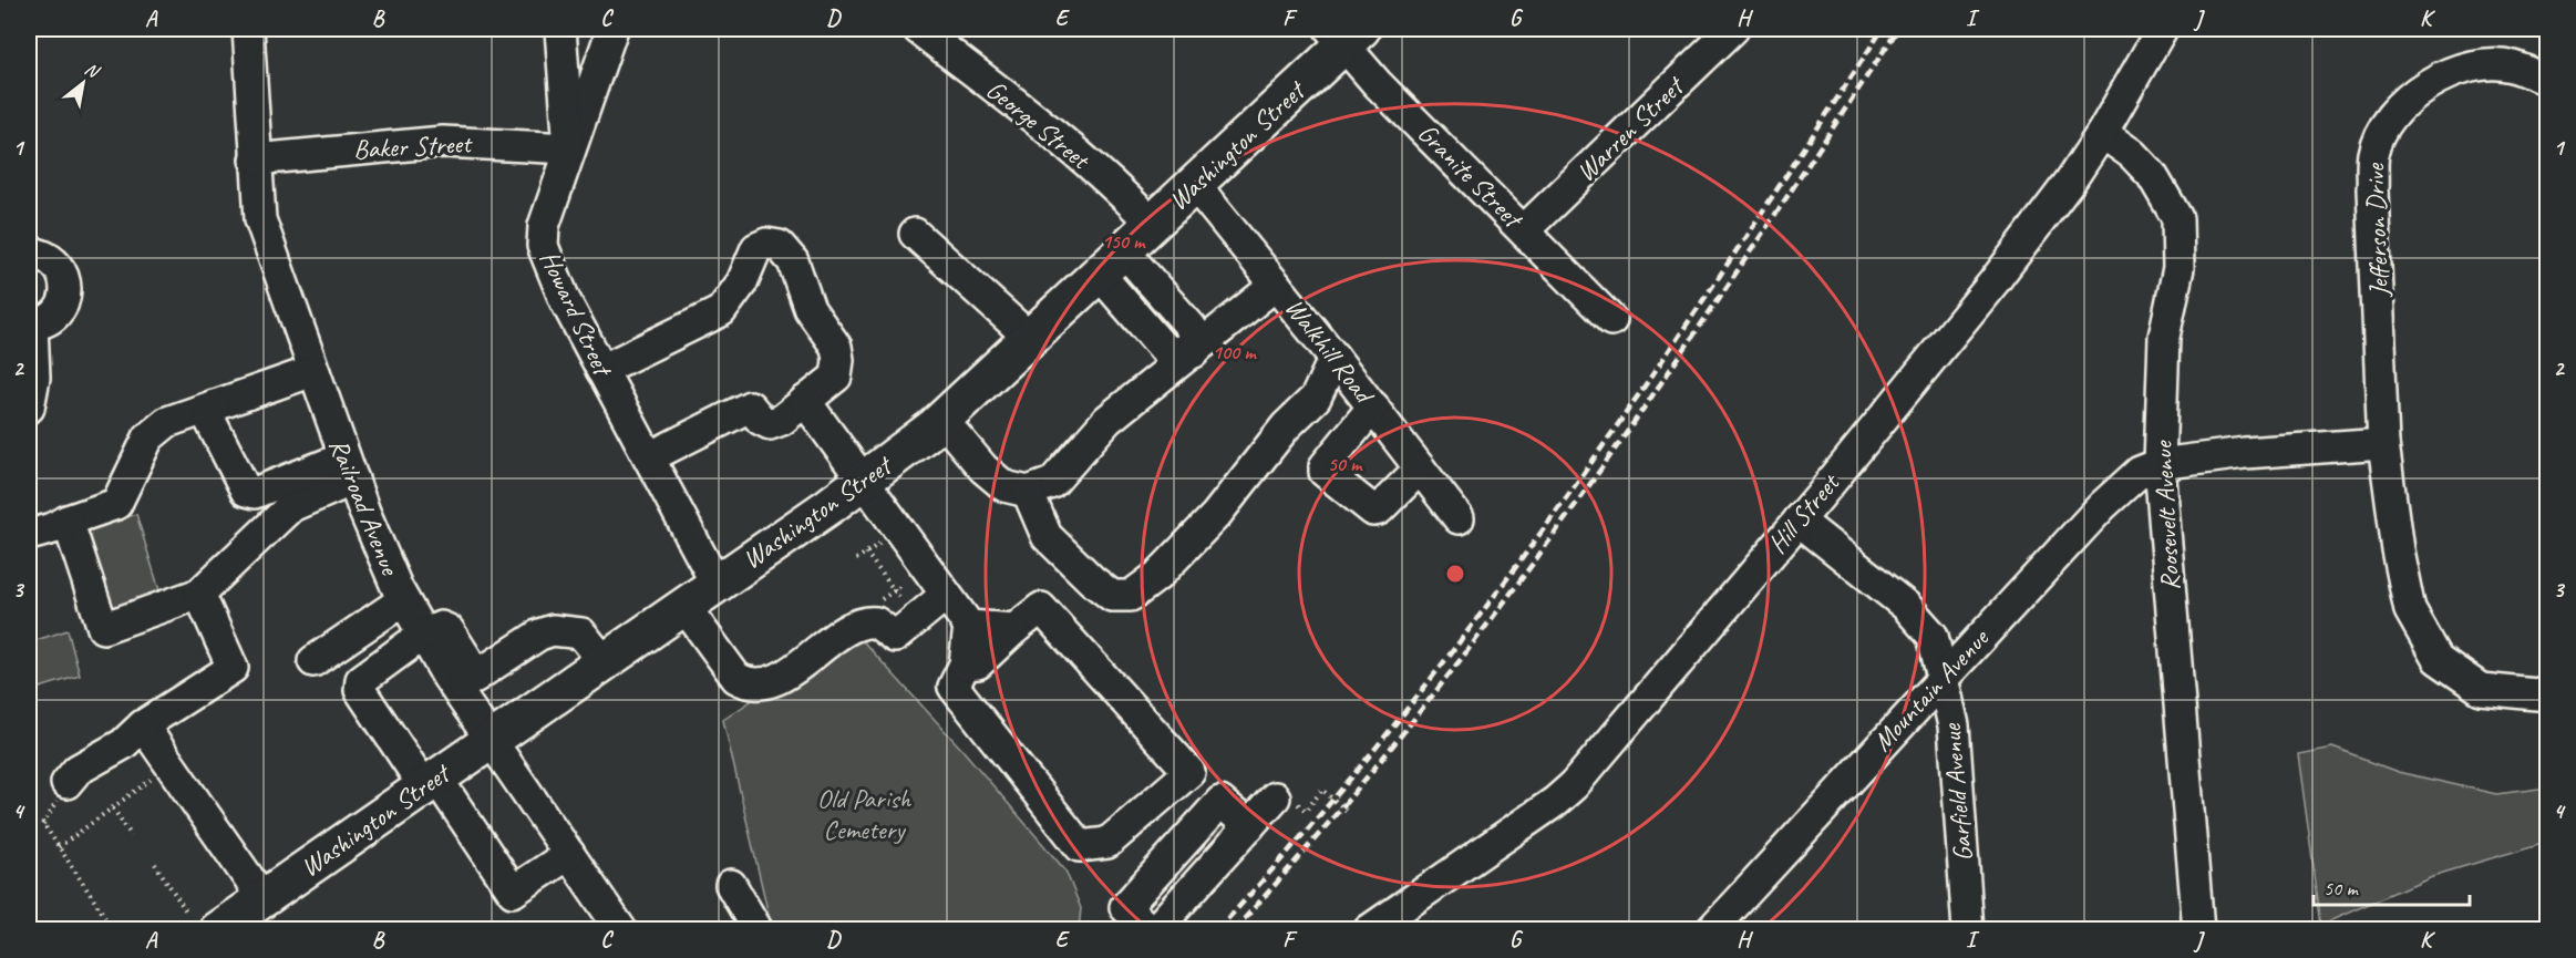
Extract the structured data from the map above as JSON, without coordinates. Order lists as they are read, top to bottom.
{
  "streets": {
    "main road": ["Washington Street"],
    "street": [
      "George Street",
      "Warren Street",
      "Baker Street",
      "Granite Street",
      "Jefferson Drive",
      "Howard Street",
      "Walkhill Road",
      "Railroad Avenue",
      "Hill Street",
      "Roosevelt Avenue",
      "Mountain Avenue",
      "Garfield Avenue"
    ]
  },
  "crossings": [
    ["George Street", "Washington Street"],
    ["Warren Street", "Granite Street"],
    ["Baker Street", "Howard Street"],
    ["Baker Street", "Railroad Avenue"],
    ["Washington Street", "Granite Street"],
    ["Washington Street", "Howard Street"],
    ["Washington Street", "Walkhill Road"],
    ["Washington Street", "Railroad Avenue"],
    ["Hill Street", "Roosevelt Avenue"],
    ["Hill Street", "Garfield Avenue"],
    ["Roosevelt Avenue", "Mountain Avenue"],
    ["Mountain Avenue", "Garfield Avenue"]
  ],
  "parks": ["Old Parish Cemetery"],
  "scale_bar": "50 m",
  "north": "top right",
  "grid": {
    "columns": [
      "A",
      "B",
      "C",
      "D",
      "E",
      "F",
      "G",
      "H",
      "I",
      "J",
      "K"
    ],
    "rows": [
      "1",
      "2",
      "3",
      "4"
    ]
  },
  "rings": ["150 m", "100 m", "50 m"]
}
